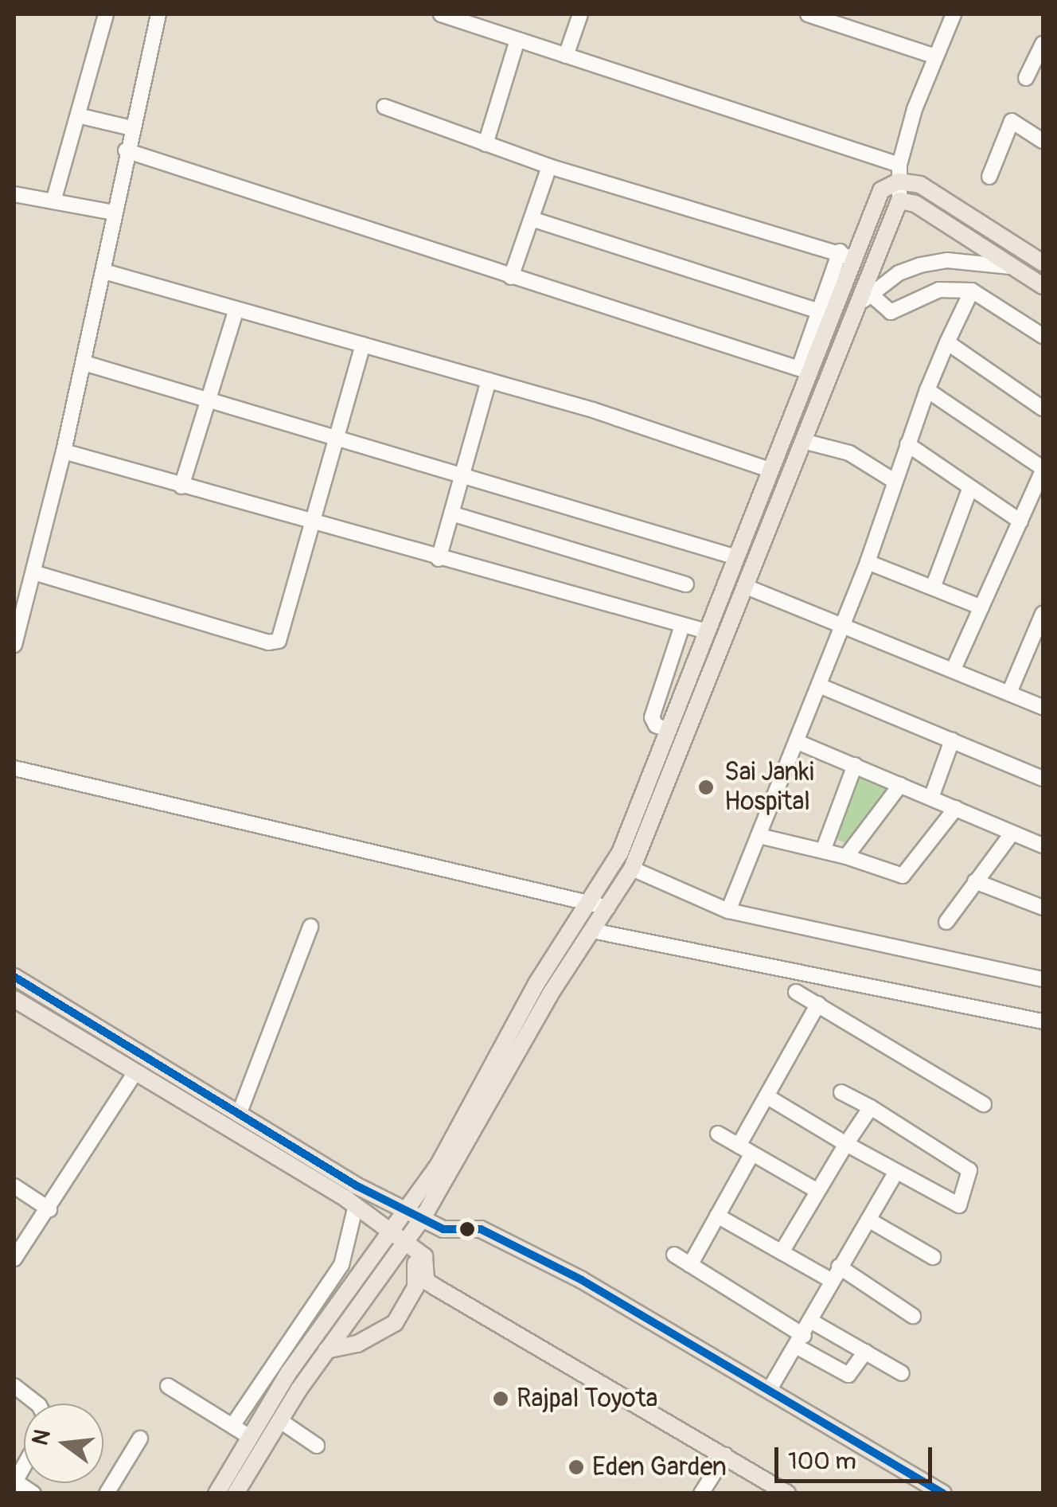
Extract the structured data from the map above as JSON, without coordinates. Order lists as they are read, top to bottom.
{
  "places": ["Sai Janki Hospital", "Rajpal Toyota", "Eden Garden"],
  "scale_bar": "100 m",
  "north": "left"
}
